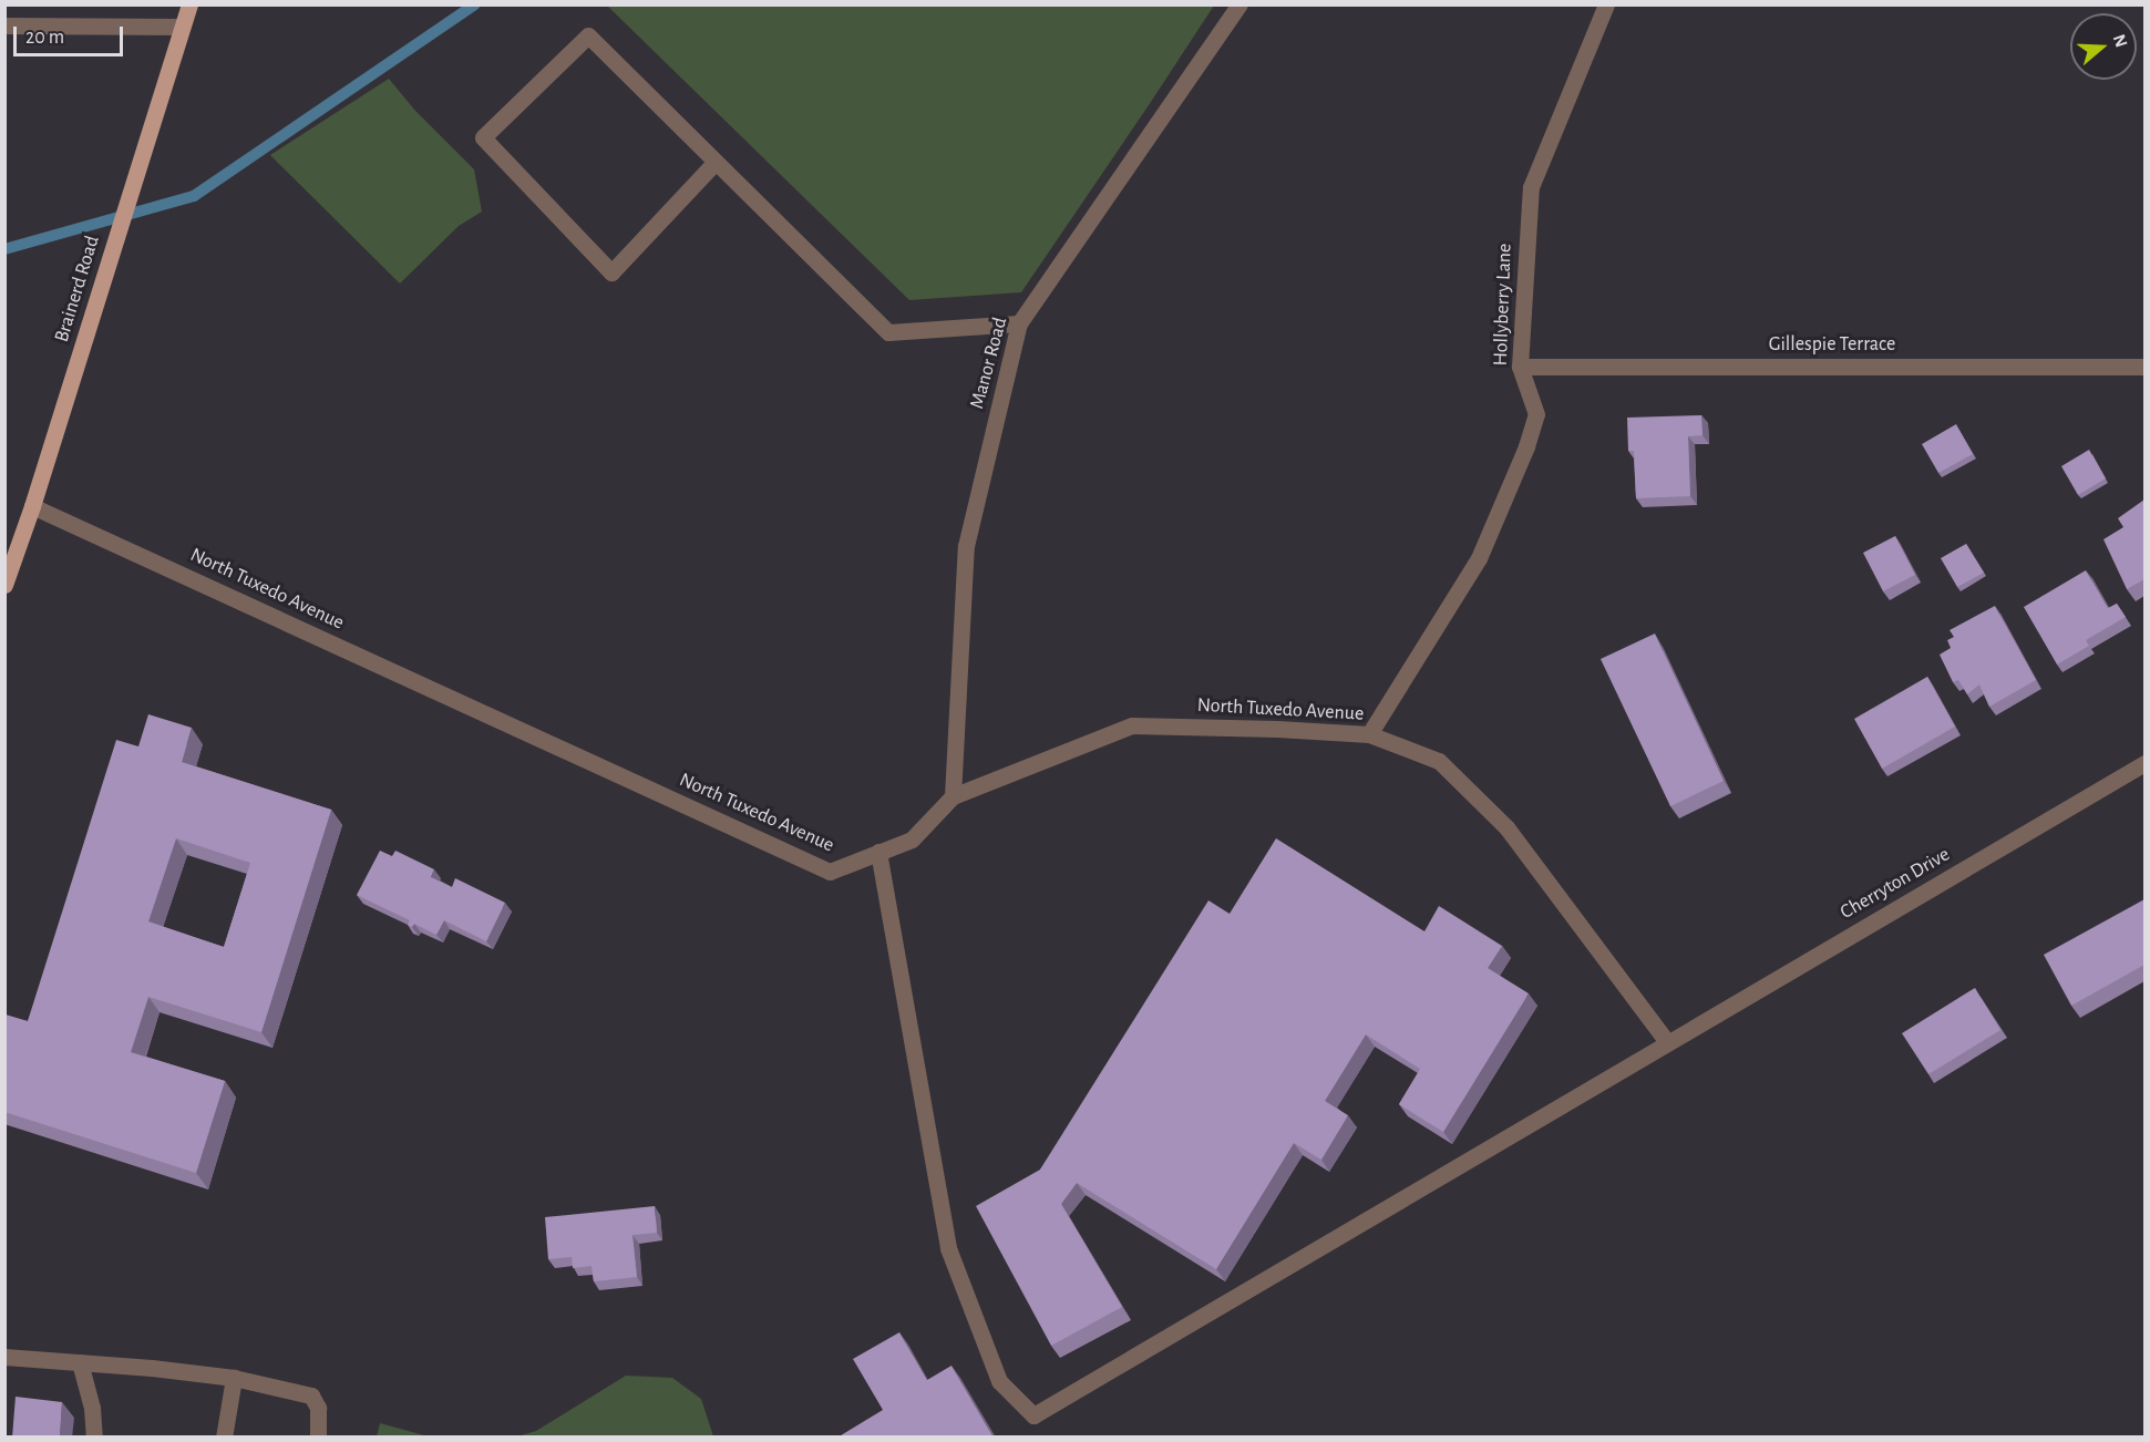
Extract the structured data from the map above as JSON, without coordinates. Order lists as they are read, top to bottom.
{
  "streets": {
    "main road": ["Brainerd Road"],
    "street": [
      "Hollyberry Lane",
      "Gillespie Terrace",
      "Manor Road",
      "North Tuxedo Avenue",
      "Cherryton Drive"
    ]
  },
  "crossings": [
    ["Brainerd Road", "North Tuxedo Avenue"],
    ["Hollyberry Lane", "Gillespie Terrace"],
    ["Hollyberry Lane", "North Tuxedo Avenue"],
    ["Manor Road", "North Tuxedo Avenue"],
    ["North Tuxedo Avenue", "Cherryton Drive"]
  ],
  "scale_bar": "20 m",
  "north": "right"
}
